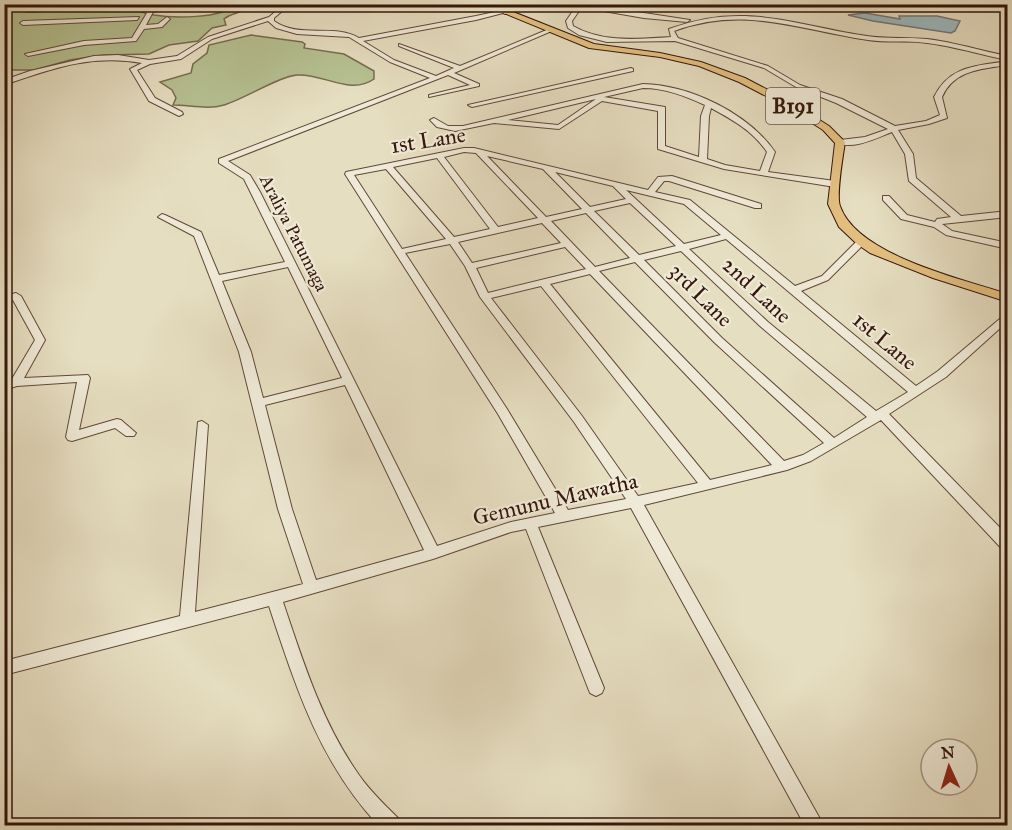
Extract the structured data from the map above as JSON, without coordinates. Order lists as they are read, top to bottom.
{
  "streets": {
    "main road": ["B191"],
    "street": [
      "1st Lane",
      "Araliya Patumaga",
      "2nd Lane",
      "3rd Lane",
      "Gemunu Mawatha"
    ]
  },
  "crossings": [
    ["B191", "Araliya Patumaga"],
    ["1st Lane", "2nd Lane"],
    ["1st Lane", "3rd Lane"],
    ["1st Lane", "Gemunu Mawatha"],
    ["Araliya Patumaga", "Gemunu Mawatha"],
    ["2nd Lane", "Gemunu Mawatha"],
    ["3rd Lane", "Gemunu Mawatha"]
  ],
  "north": "top"
}
